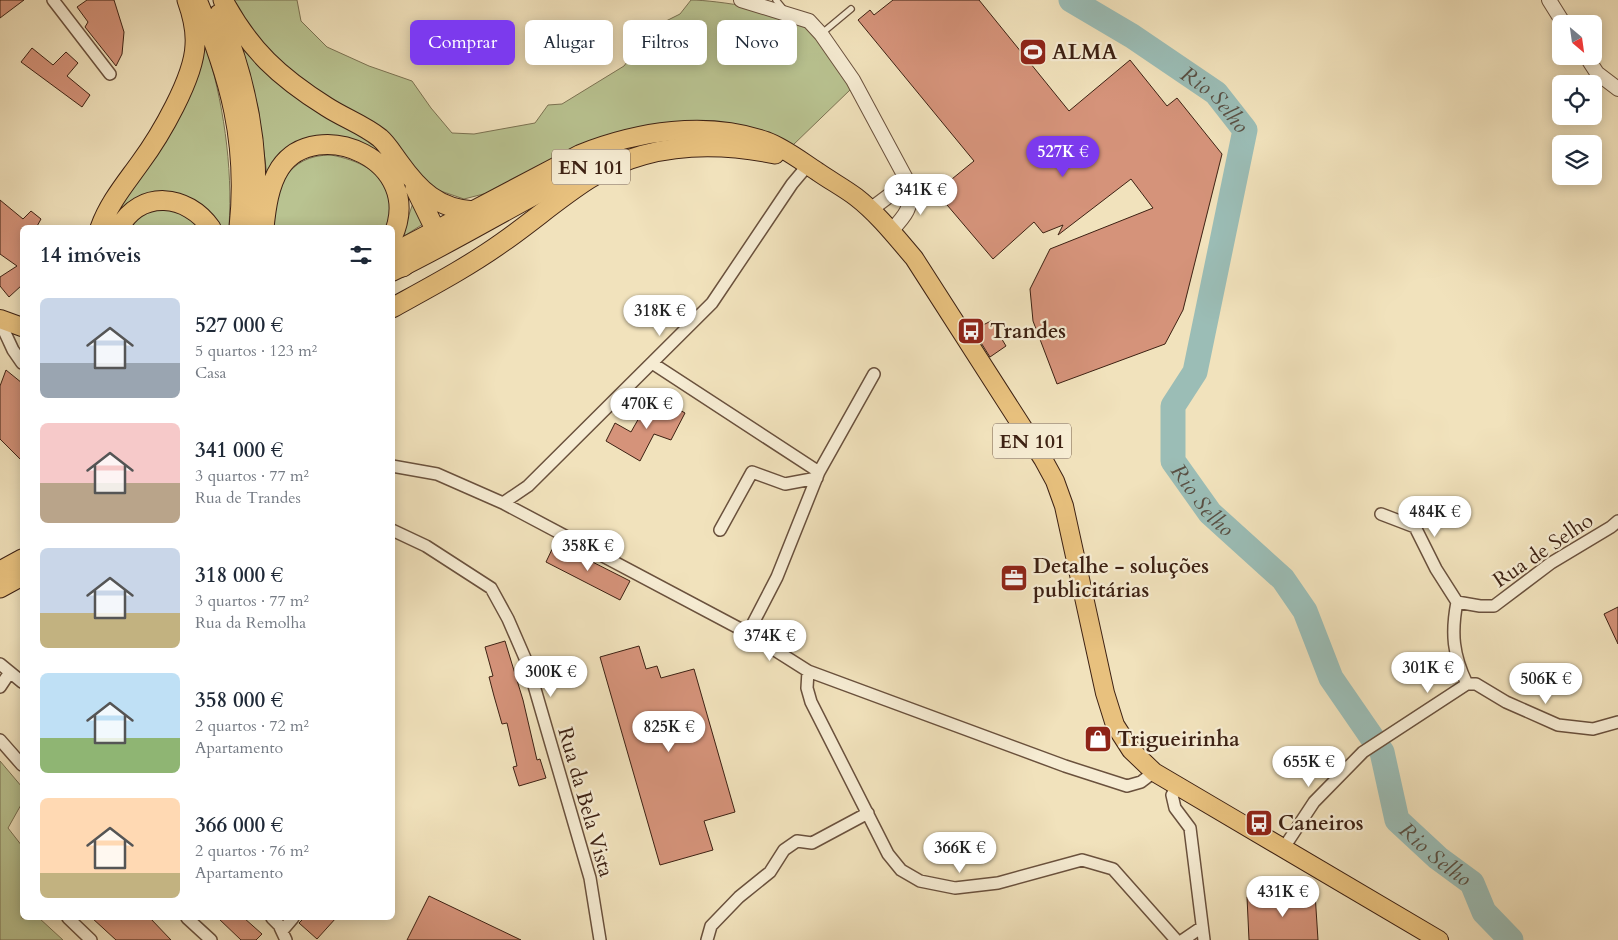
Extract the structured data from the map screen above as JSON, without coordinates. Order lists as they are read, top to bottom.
{
  "streets": {
    "main road": ["EN 101"],
    "street": ["Rua de Selho", "Rua da Bela Vista"]
  },
  "water": ["Rio Selho"],
  "places": {
    "sports": ["ALMA"],
    "bus stop": ["Trandes", "Caneiros"],
    "office": ["Detalhe - soluções publicitárias"],
    "shop": ["Trigueirinha"]
  },
  "north": "bottom right",
  "page": {
    "chip": [
      "Comprar",
      "Alugar",
      "Filtros",
      "Novo"
    ],
    "price": [
      "527K €",
      "341K €",
      "318K €",
      "470K €",
      "484K €",
      "358K €",
      "374K €",
      "301K €",
      "300K €",
      "506K €",
      "825K €",
      "655K €",
      "366K €",
      "431K €"
    ],
    "heading": "14 imóveis",
    "list": [
      {
        "name": "527 000 €",
        "note": "5 quartos · 123 m² · Casa"
      },
      {
        "name": "341 000 €",
        "note": "3 quartos · 77 m² · Rua de Trandes"
      },
      {
        "name": "318 000 €",
        "note": "3 quartos · 77 m² · Rua da Remolha"
      },
      {
        "name": "358 000 €",
        "note": "2 quartos · 72 m² · Apartamento"
      },
      {
        "name": "366 000 €",
        "note": "2 quartos · 76 m² · Apartamento"
      }
    ]
  }
}
